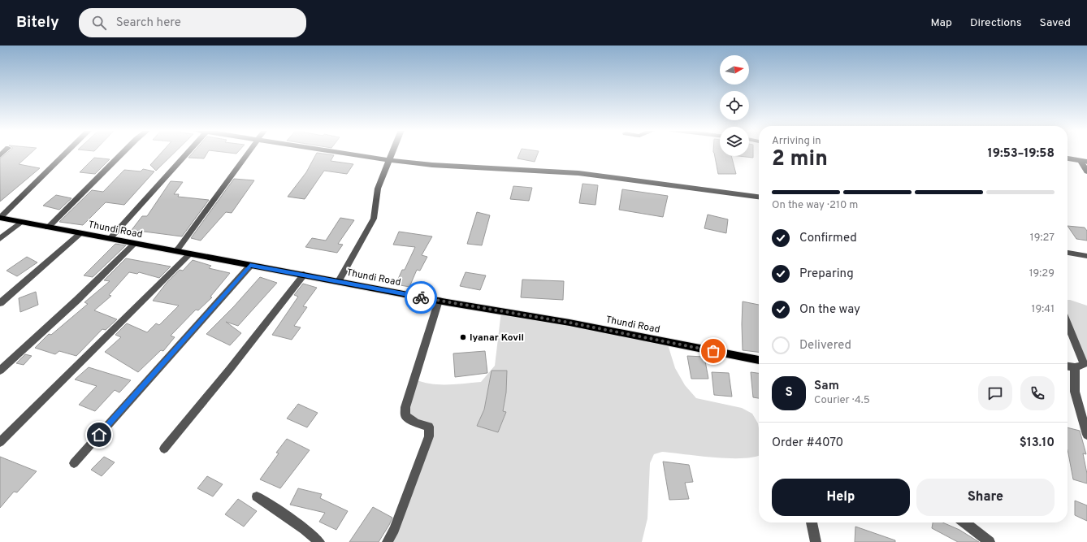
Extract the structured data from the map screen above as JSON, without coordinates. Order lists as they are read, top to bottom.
{
  "streets": {
    "main road": ["Thundi Road"]
  },
  "places": ["Iyanar Kovil"],
  "north": "right",
  "page": {
    "header": "Bitely",
    "search": "Search here",
    "nav": ["Map", "Directions", "Saved"],
    "heading": ["2 min", "Arriving in", "19:53–19:58"],
    "panel": [
      "Sam",
      "Courier · 4.5",
      "Order #4070",
      "$13.10"
    ],
    "bar": "On the way · 210 m",
    "list": [
      ["Confirmed", "19:27"],
      ["Preparing", "19:29"],
      ["On the way", "19:41"],
      "Delivered"
    ],
    "round": "S",
    "buttons": ["Help", "Share"]
  }
}
